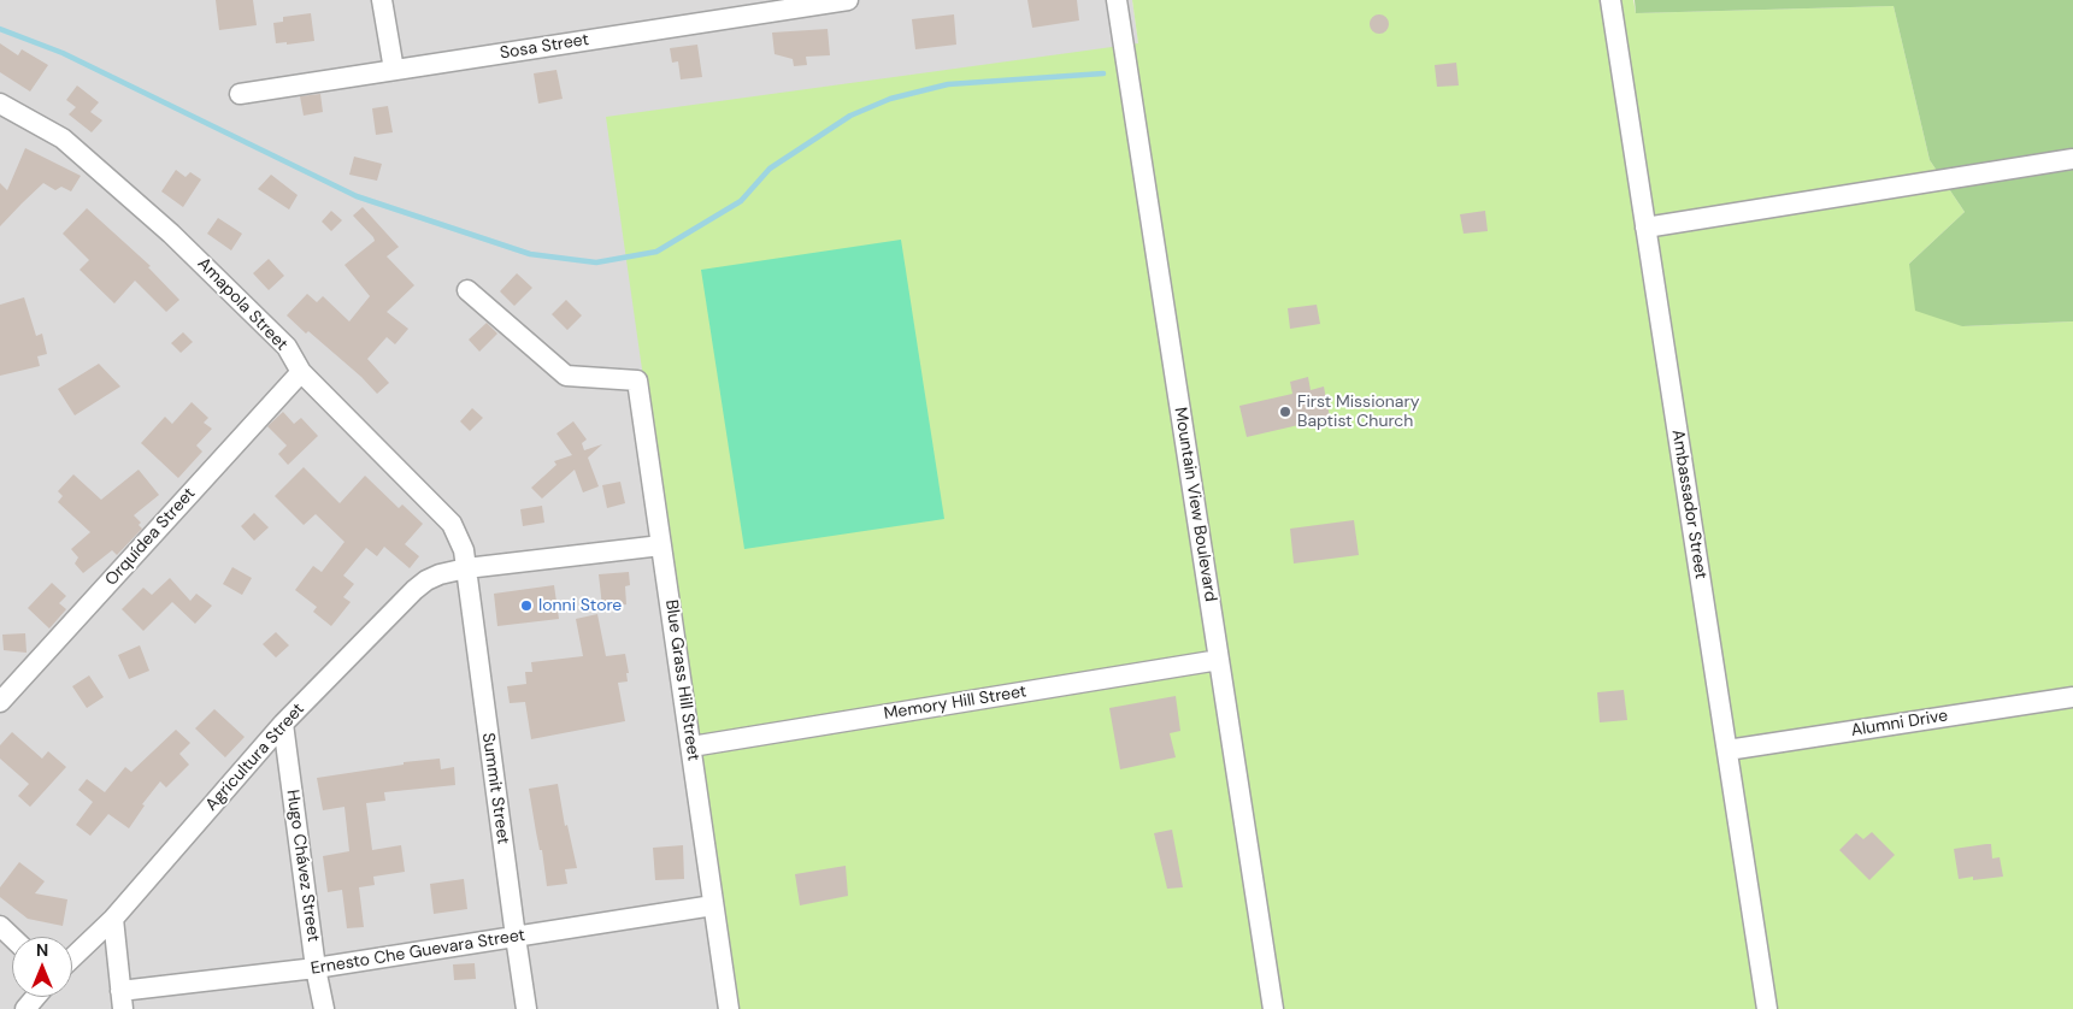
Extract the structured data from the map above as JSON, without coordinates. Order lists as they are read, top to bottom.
{
  "streets": {
    "street": [
      "Sosa Street",
      "Amapola Street",
      "Mountain View Boulevard",
      "Ambassador Street",
      "Orquídea Street",
      "Blue Grass Hill Street",
      "Memory Hill Street",
      "Alumni Drive",
      "Agricultura Street",
      "Summit Street",
      "Hugo Chávez Street",
      "Ernesto Che Guevara Street"
    ]
  },
  "crossings": [
    ["Amapola Street", "Orquídea Street"],
    ["Amapola Street", "Agricultura Street"],
    ["Amapola Street", "Summit Street"],
    ["Mountain View Boulevard", "Memory Hill Street"],
    ["Ambassador Street", "Alumni Drive"],
    ["Blue Grass Hill Street", "Memory Hill Street"],
    ["Blue Grass Hill Street", "Ernesto Che Guevara Street"],
    ["Agricultura Street", "Summit Street"],
    ["Agricultura Street", "Hugo Chávez Street"],
    ["Summit Street", "Ernesto Che Guevara Street"],
    ["Hugo Chávez Street", "Ernesto Che Guevara Street"]
  ],
  "places": ["First Missionary Baptist Church", "Ionni Store"],
  "north": "top"
}
